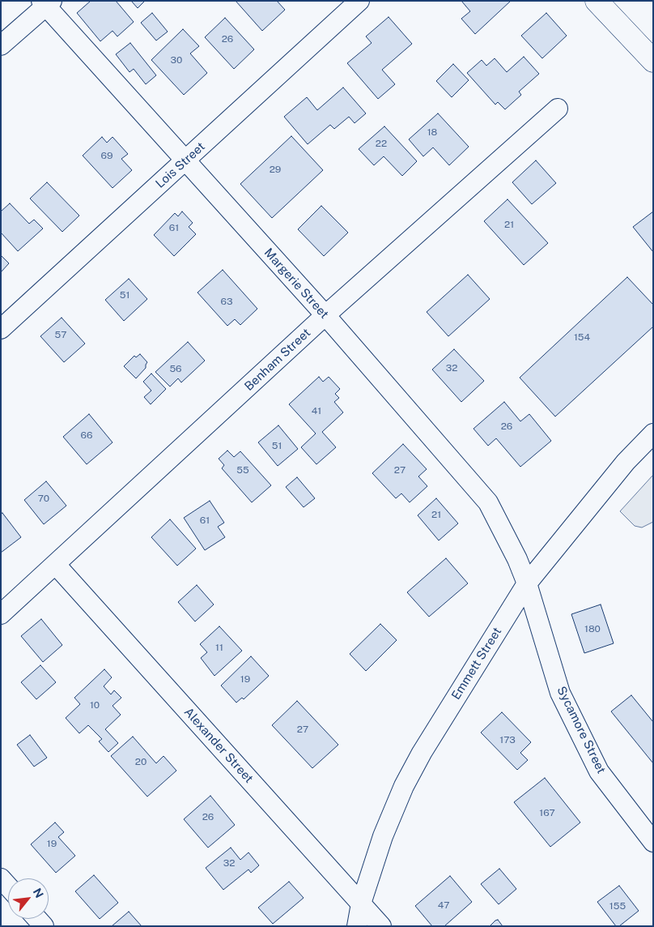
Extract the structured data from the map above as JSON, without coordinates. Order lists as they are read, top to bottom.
{
  "streets": {
    "street": [
      "Lois Street",
      "Margerie Street",
      "Benham Street",
      "Emmett Street",
      "Sycamore Street",
      "Alexander Street"
    ]
  },
  "crossings": [
    ["Lois Street", "Margerie Street"],
    ["Margerie Street", "Benham Street"],
    ["Margerie Street", "Emmett Street"],
    ["Margerie Street", "Sycamore Street"],
    ["Benham Street", "Alexander Street"],
    ["Emmett Street", "Sycamore Street"],
    ["Emmett Street", "Alexander Street"]
  ],
  "house_numbers": [
    "26",
    "30",
    "18",
    "22",
    "69",
    "29",
    "21",
    "61",
    "51",
    "63",
    "57",
    "154",
    "32",
    "56",
    "41",
    "26",
    "66",
    "51",
    "55",
    "27",
    "70",
    "21",
    "61",
    "180",
    "11",
    "19",
    "10",
    "27",
    "173",
    "20",
    "167",
    "26",
    "19",
    "32",
    "47",
    "155"
  ],
  "north": "top right"
}
